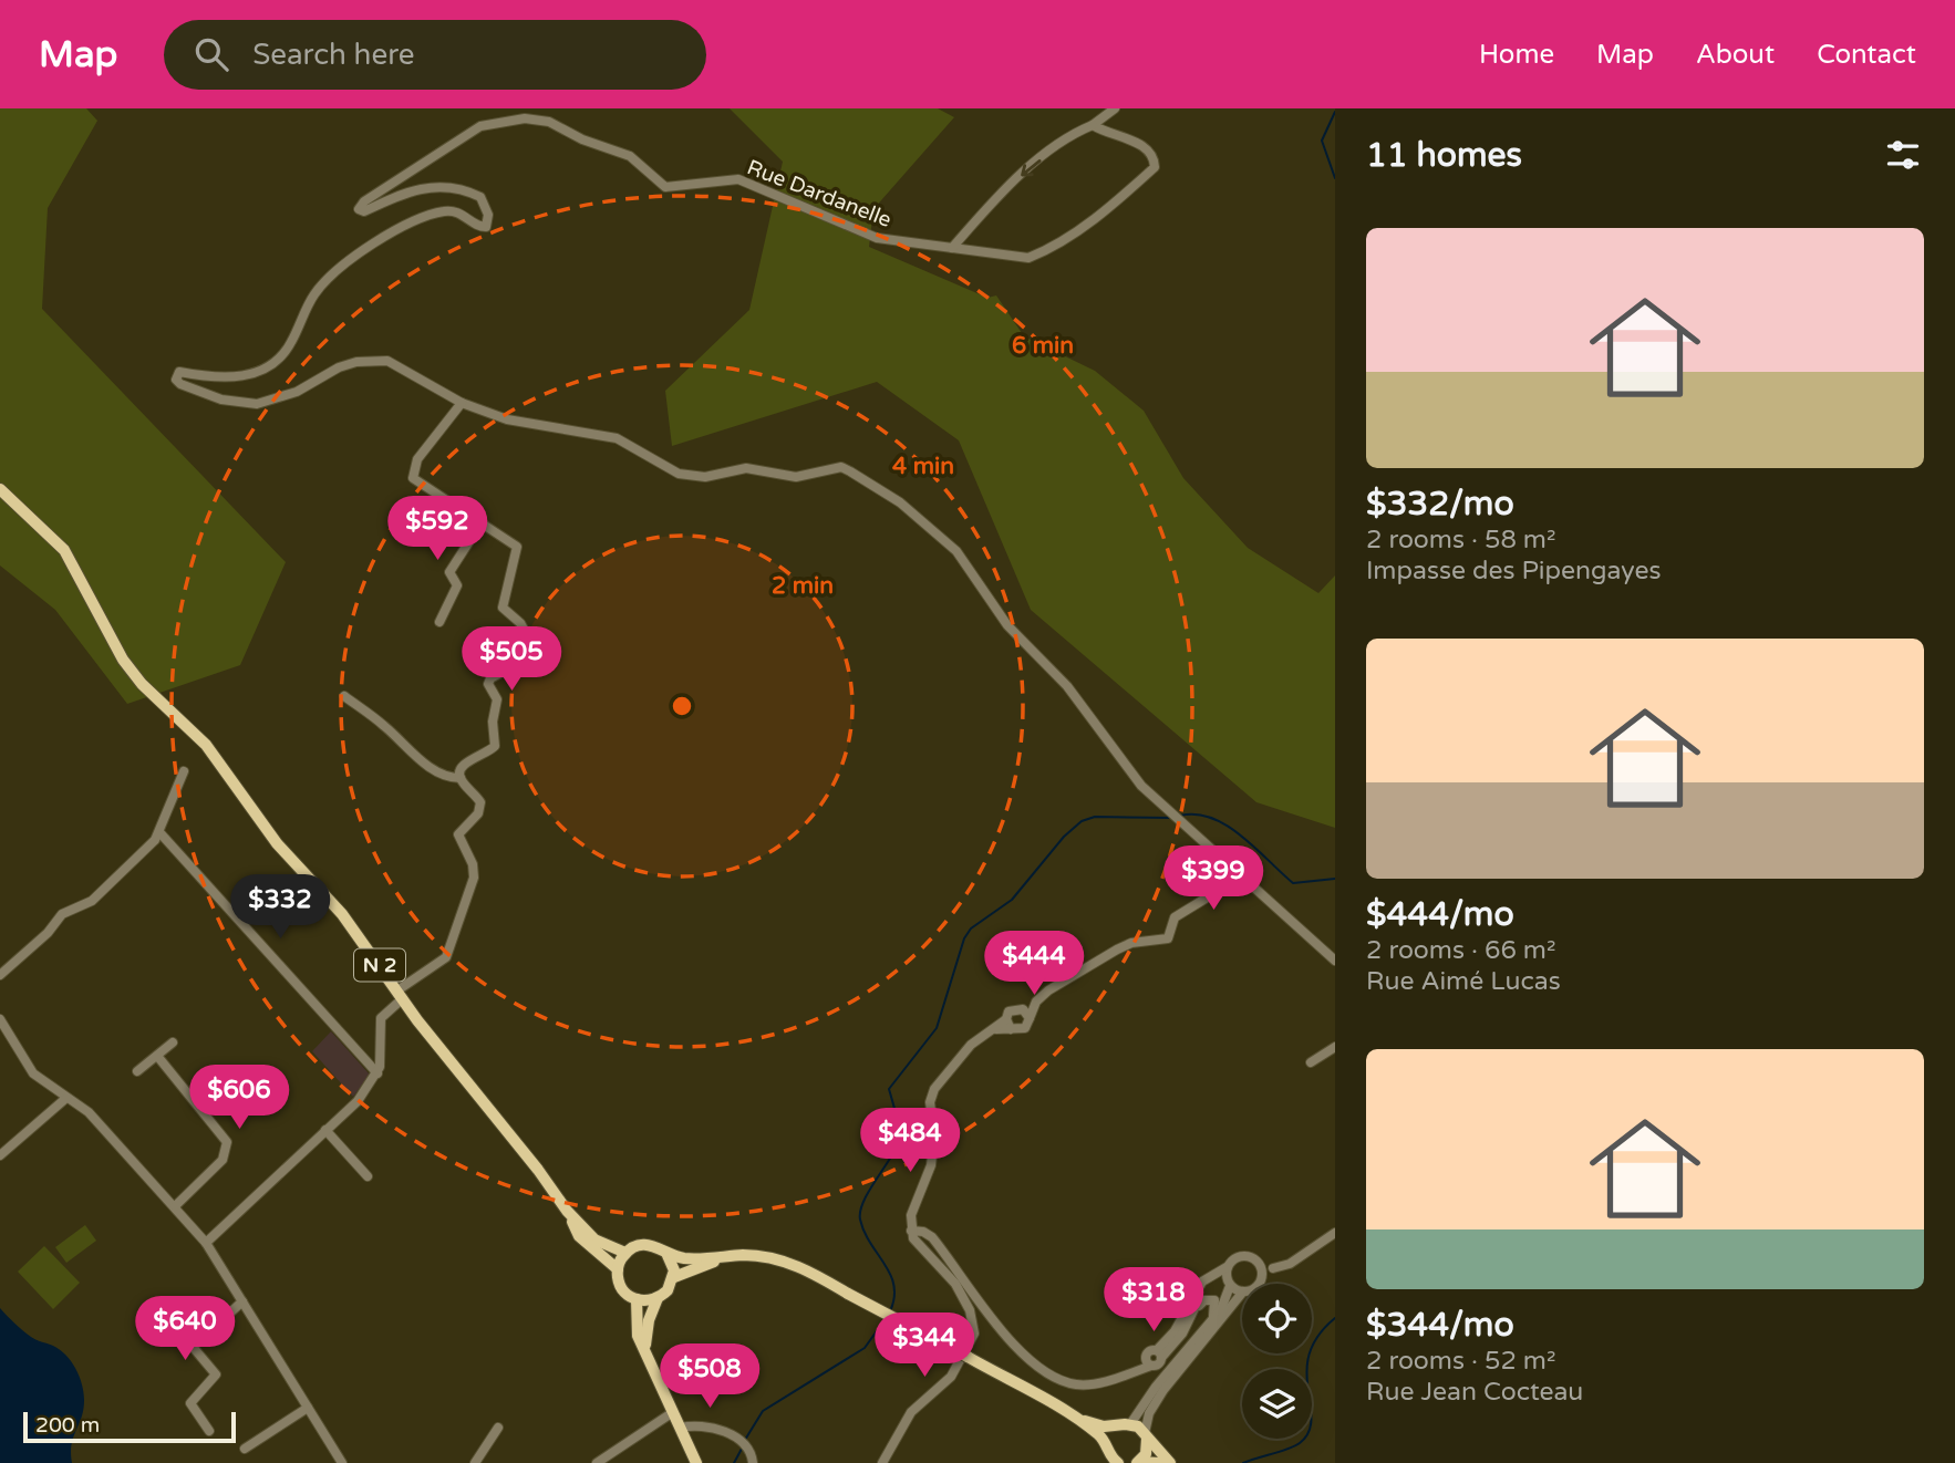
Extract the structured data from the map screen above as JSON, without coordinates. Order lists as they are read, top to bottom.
{
  "streets": {
    "main road": ["N 2"],
    "street": ["Rue Dardanelle"]
  },
  "scale_bar": "200 m",
  "page": {
    "header": "Map",
    "search": "Search here",
    "nav": [
      "Home",
      "Map",
      "About",
      "Contact"
    ],
    "heading": "11 homes",
    "list": [
      {
        "name": "$332/mo",
        "note": "2 rooms · 58 m² · Impasse des Pipengayes"
      },
      {
        "name": "$444/mo",
        "note": "2 rooms · 66 m² · Rue Aimé Lucas"
      },
      {
        "name": "$344/mo",
        "note": "2 rooms · 52 m² · Rue Jean Cocteau"
      }
    ],
    "price": [
      "$592",
      "$505",
      "$399",
      "$332",
      "$444",
      "$606",
      "$484",
      "$318",
      "$640",
      "$344",
      "$508"
    ],
    "scale": "200 m"
  },
  "rings": ["6 min", "4 min", "2 min"]
}
